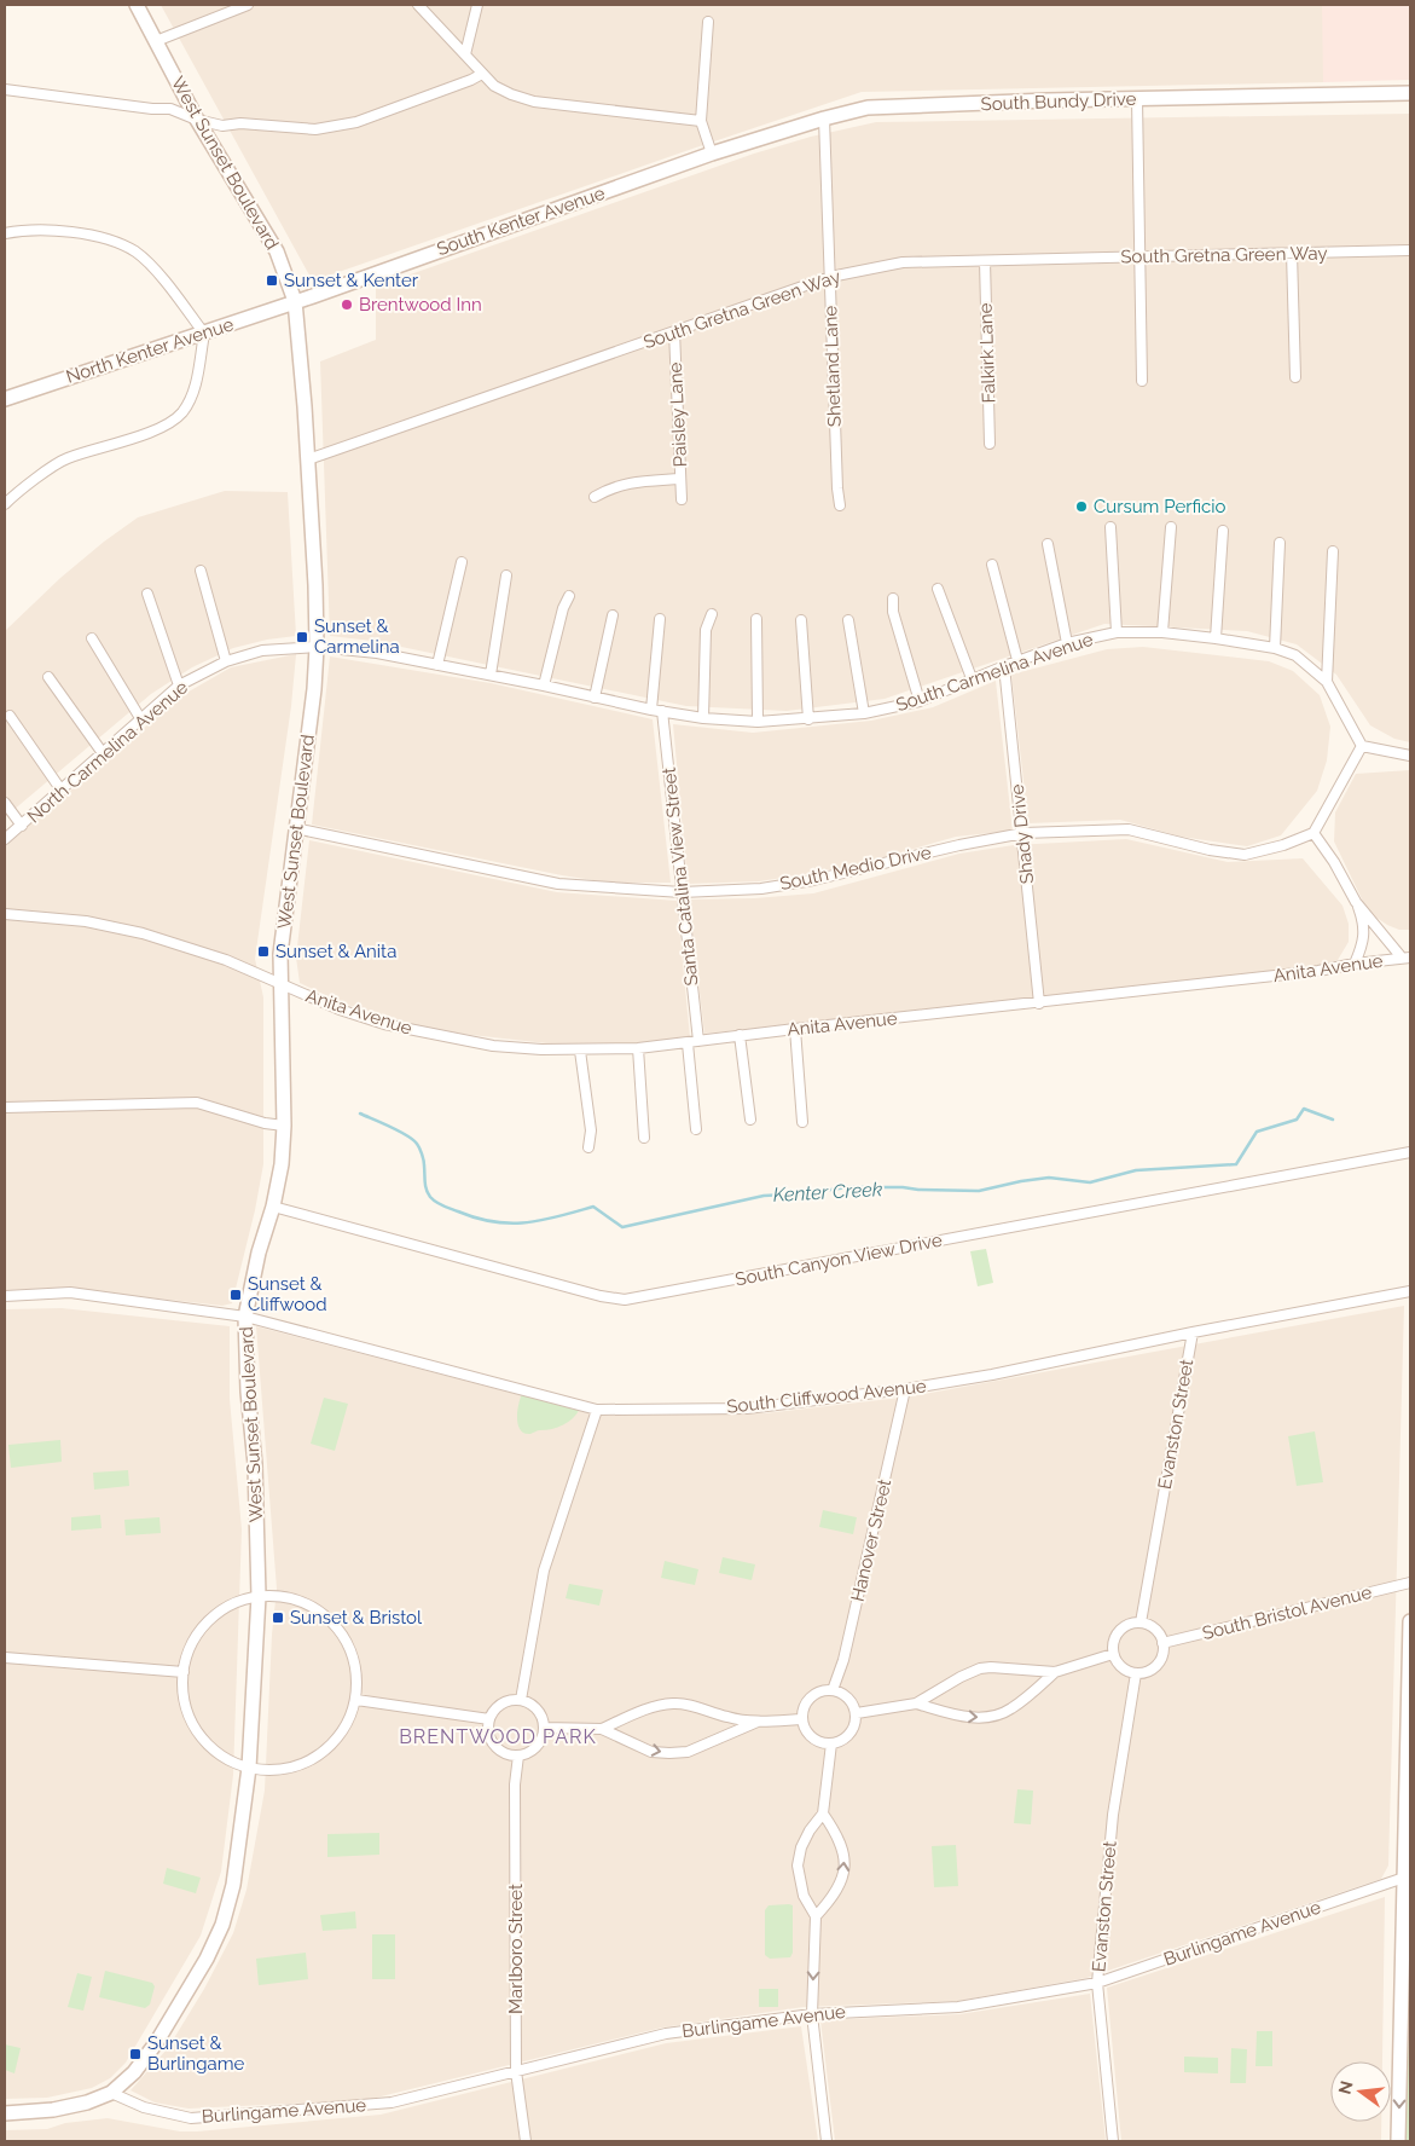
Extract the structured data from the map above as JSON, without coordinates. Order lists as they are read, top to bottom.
{
  "streets": {
    "main road": [
      "South Bundy Drive",
      "West Sunset Boulevard",
      "South Kenter Avenue",
      "North Kenter Avenue"
    ],
    "street": [
      "South Gretna Green Way",
      "Falkirk Lane",
      "Shetland Lane",
      "Paisley Lane",
      "South Carmelina Avenue",
      "North Carmelina Avenue",
      "Shady Drive",
      "South Medio Drive",
      "Santa Catalina View Street",
      "Anita Avenue",
      "South Canyon View Drive",
      "South Cliffwood Avenue",
      "Evanston Street",
      "Hanover Street",
      "South Bristol Avenue",
      "Burlingame Avenue",
      "Marlboro Street"
    ]
  },
  "crossings": [
    ["South Bundy Drive", "South Kenter Avenue"],
    ["South Bundy Drive", "Shetland Lane"],
    ["West Sunset Boulevard", "South Kenter Avenue"],
    ["West Sunset Boulevard", "South Gretna Green Way"],
    ["West Sunset Boulevard", "North Kenter Avenue"],
    ["West Sunset Boulevard", "South Carmelina Avenue"],
    ["West Sunset Boulevard", "North Carmelina Avenue"],
    ["West Sunset Boulevard", "South Medio Drive"],
    ["West Sunset Boulevard", "Anita Avenue"],
    ["West Sunset Boulevard", "South Canyon View Drive"],
    ["West Sunset Boulevard", "South Cliffwood Avenue"],
    ["West Sunset Boulevard", "Burlingame Avenue"],
    ["South Kenter Avenue", "North Kenter Avenue"],
    ["South Gretna Green Way", "Falkirk Lane"],
    ["South Gretna Green Way", "Shetland Lane"],
    ["South Gretna Green Way", "Paisley Lane"],
    ["South Carmelina Avenue", "North Carmelina Avenue"],
    ["South Carmelina Avenue", "Shady Drive"],
    ["South Carmelina Avenue", "Santa Catalina View Street"],
    ["Shady Drive", "South Medio Drive"],
    ["Shady Drive", "Anita Avenue"],
    ["South Medio Drive", "Santa Catalina View Street"],
    ["Santa Catalina View Street", "Anita Avenue"],
    ["South Cliffwood Avenue", "Evanston Street"],
    ["South Cliffwood Avenue", "Hanover Street"],
    ["Evanston Street", "South Bristol Avenue"],
    ["Evanston Street", "Burlingame Avenue"],
    ["Burlingame Avenue", "Marlboro Street"]
  ],
  "districts": ["BRENTWOOD PARK"],
  "water": ["Kenter Creek"],
  "places": {
    "transit": [
      "Sunset & Kenter",
      "Sunset & Carmelina",
      "Sunset & Anita",
      "Sunset & Cliffwood",
      "Sunset & Bristol",
      "Sunset & Burlingame"
    ],
    "other": ["Brentwood Inn", "Cursum Perficio"]
  },
  "north": "left"
}
